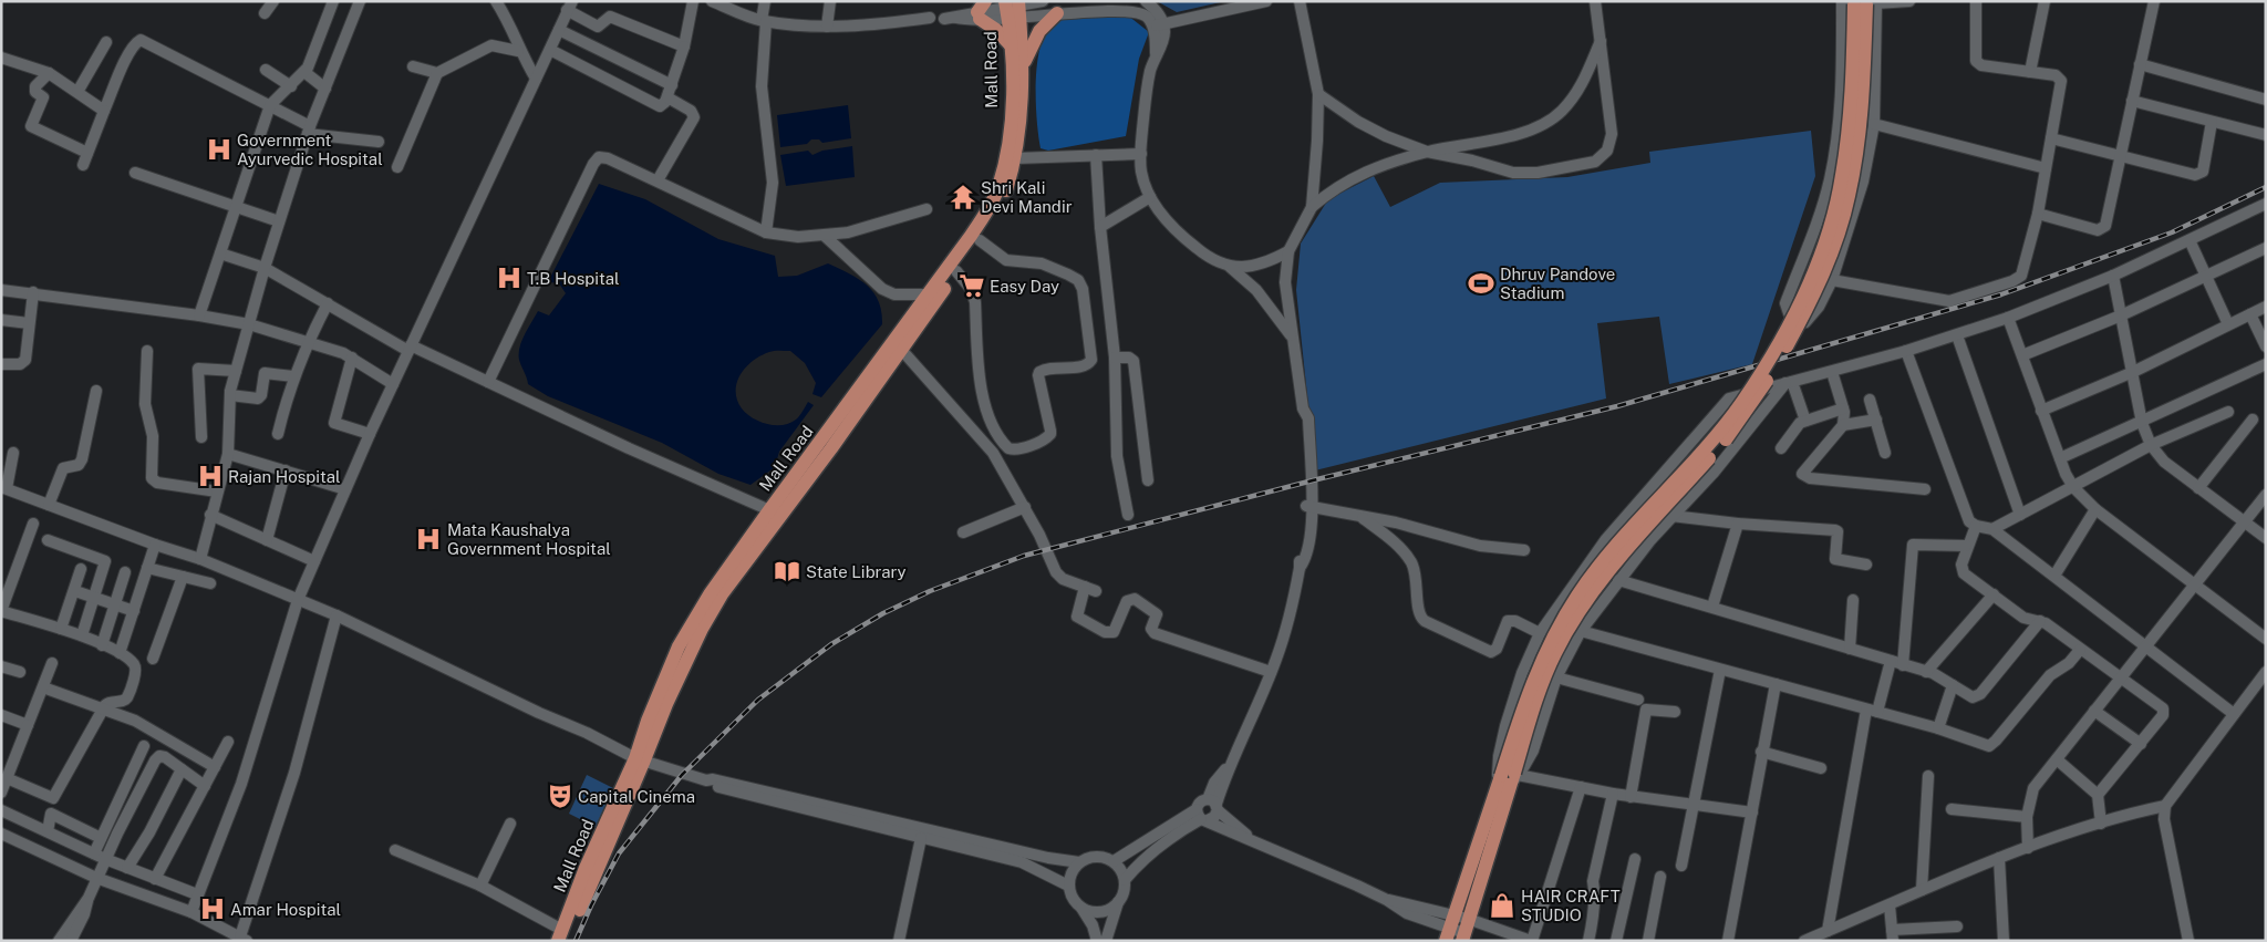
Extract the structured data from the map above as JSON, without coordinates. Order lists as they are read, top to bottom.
{
  "streets": {
    "main road": ["Mall Road"]
  },
  "places": {
    "hospital": [
      "Government Ayurvedic Hospital",
      "T.B Hospital",
      "Rajan Hospital",
      "Mata Kaushalya Government Hospital",
      "Amar Hospital"
    ],
    "temple": ["Shri Kali Devi Mandir"],
    "sports": ["Dhruv Pandove Stadium"],
    "supermarket": ["Easy Day"],
    "library": ["State Library"],
    "theatre": ["Capital Cinema"],
    "shop": ["HAIR CRAFT STUDIO"]
  }
}
